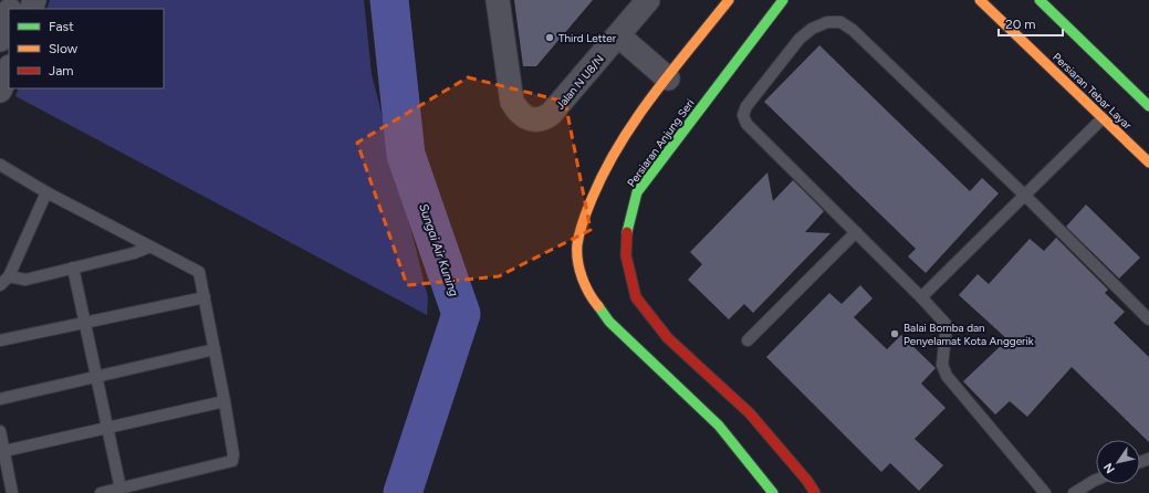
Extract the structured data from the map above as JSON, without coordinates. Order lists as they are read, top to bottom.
{
  "streets": {
    "street": ["Jalan N U8/N", "Persiaran Tebar Layar", "Persiaran Anjung Seri"]
  },
  "water": ["Sungai Air Kuning"],
  "places": ["Third Letter", "Balai Bomba dan Penyelamat Kota Anggerik"],
  "legend": ["Fast", "Slow", "Jam"],
  "scale_bar": "20 m",
  "north": "bottom left"
}
